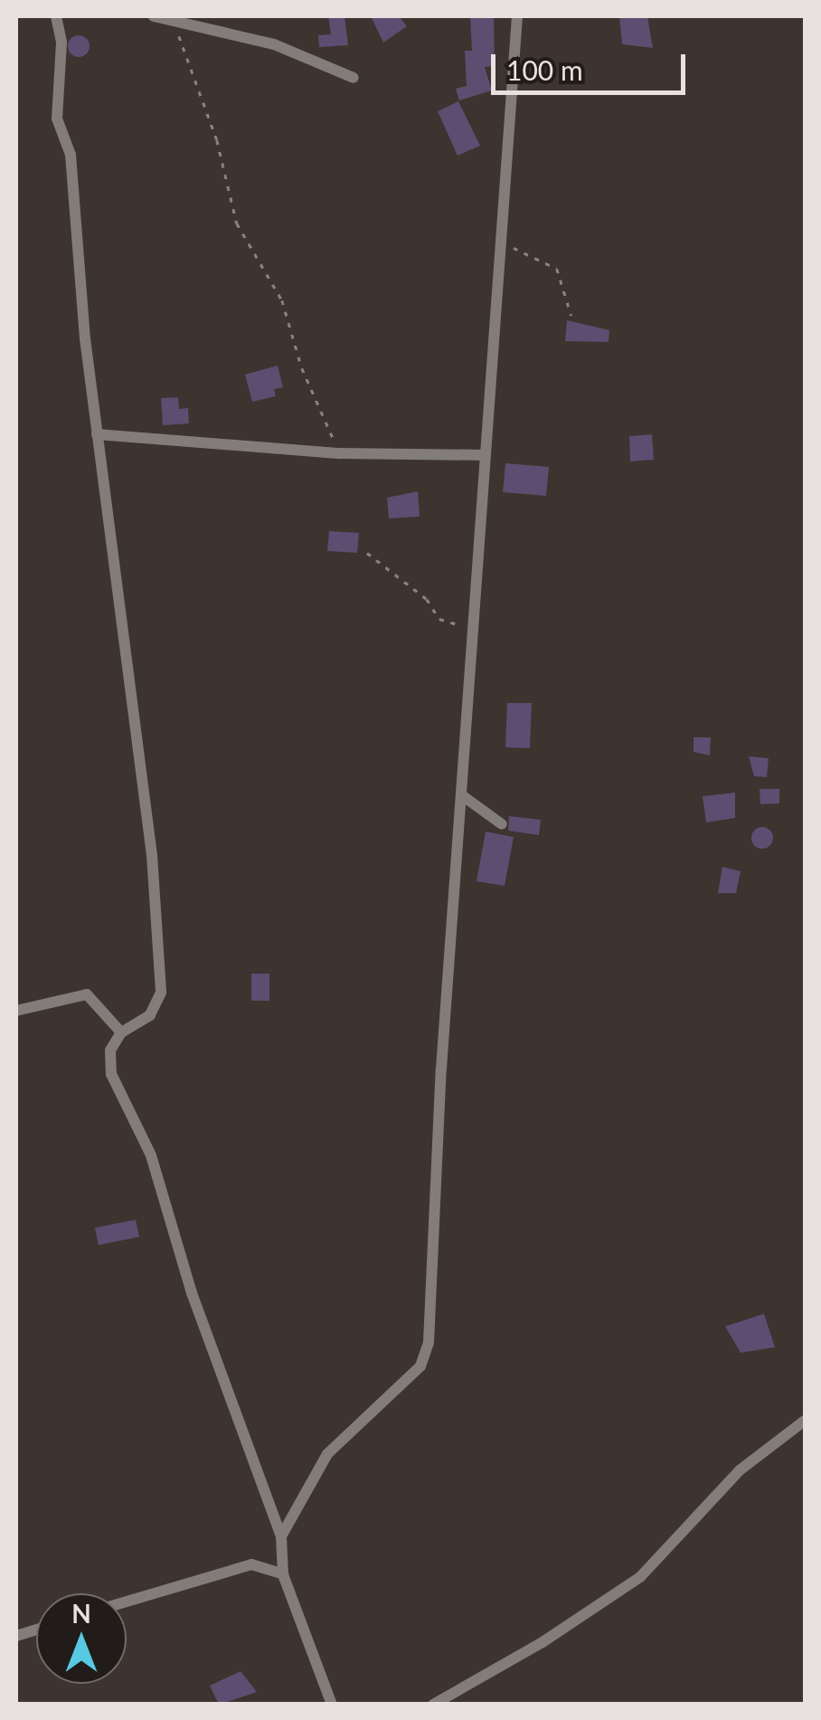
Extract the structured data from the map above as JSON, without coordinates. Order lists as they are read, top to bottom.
{
  "scale_bar": "100 m",
  "north": "top"
}
